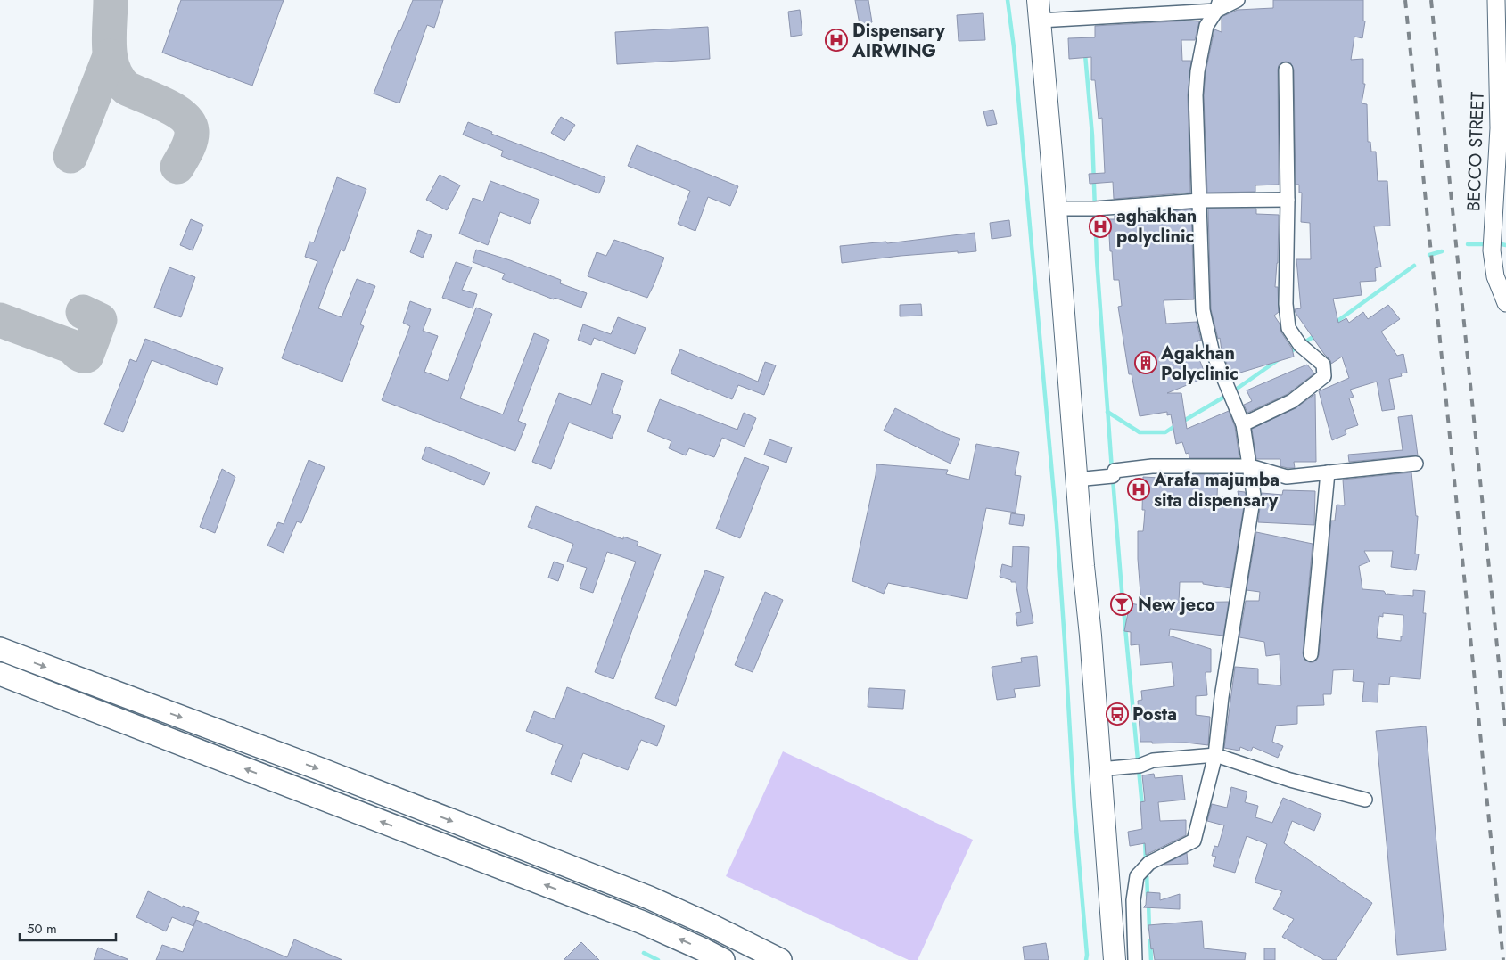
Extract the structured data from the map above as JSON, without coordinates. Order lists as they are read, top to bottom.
{
  "streets": {
    "street": ["BECCO STREET"]
  },
  "places": {
    "hospital": ["Dispensary AIRWING", "aghakhan polyclinic", "Arafa majumba sita dispensary"],
    "building": ["Agakhan Polyclinic"],
    "bar": ["New jeco"],
    "bus stop": ["Posta"]
  },
  "scale_bar": "50 m"
}
